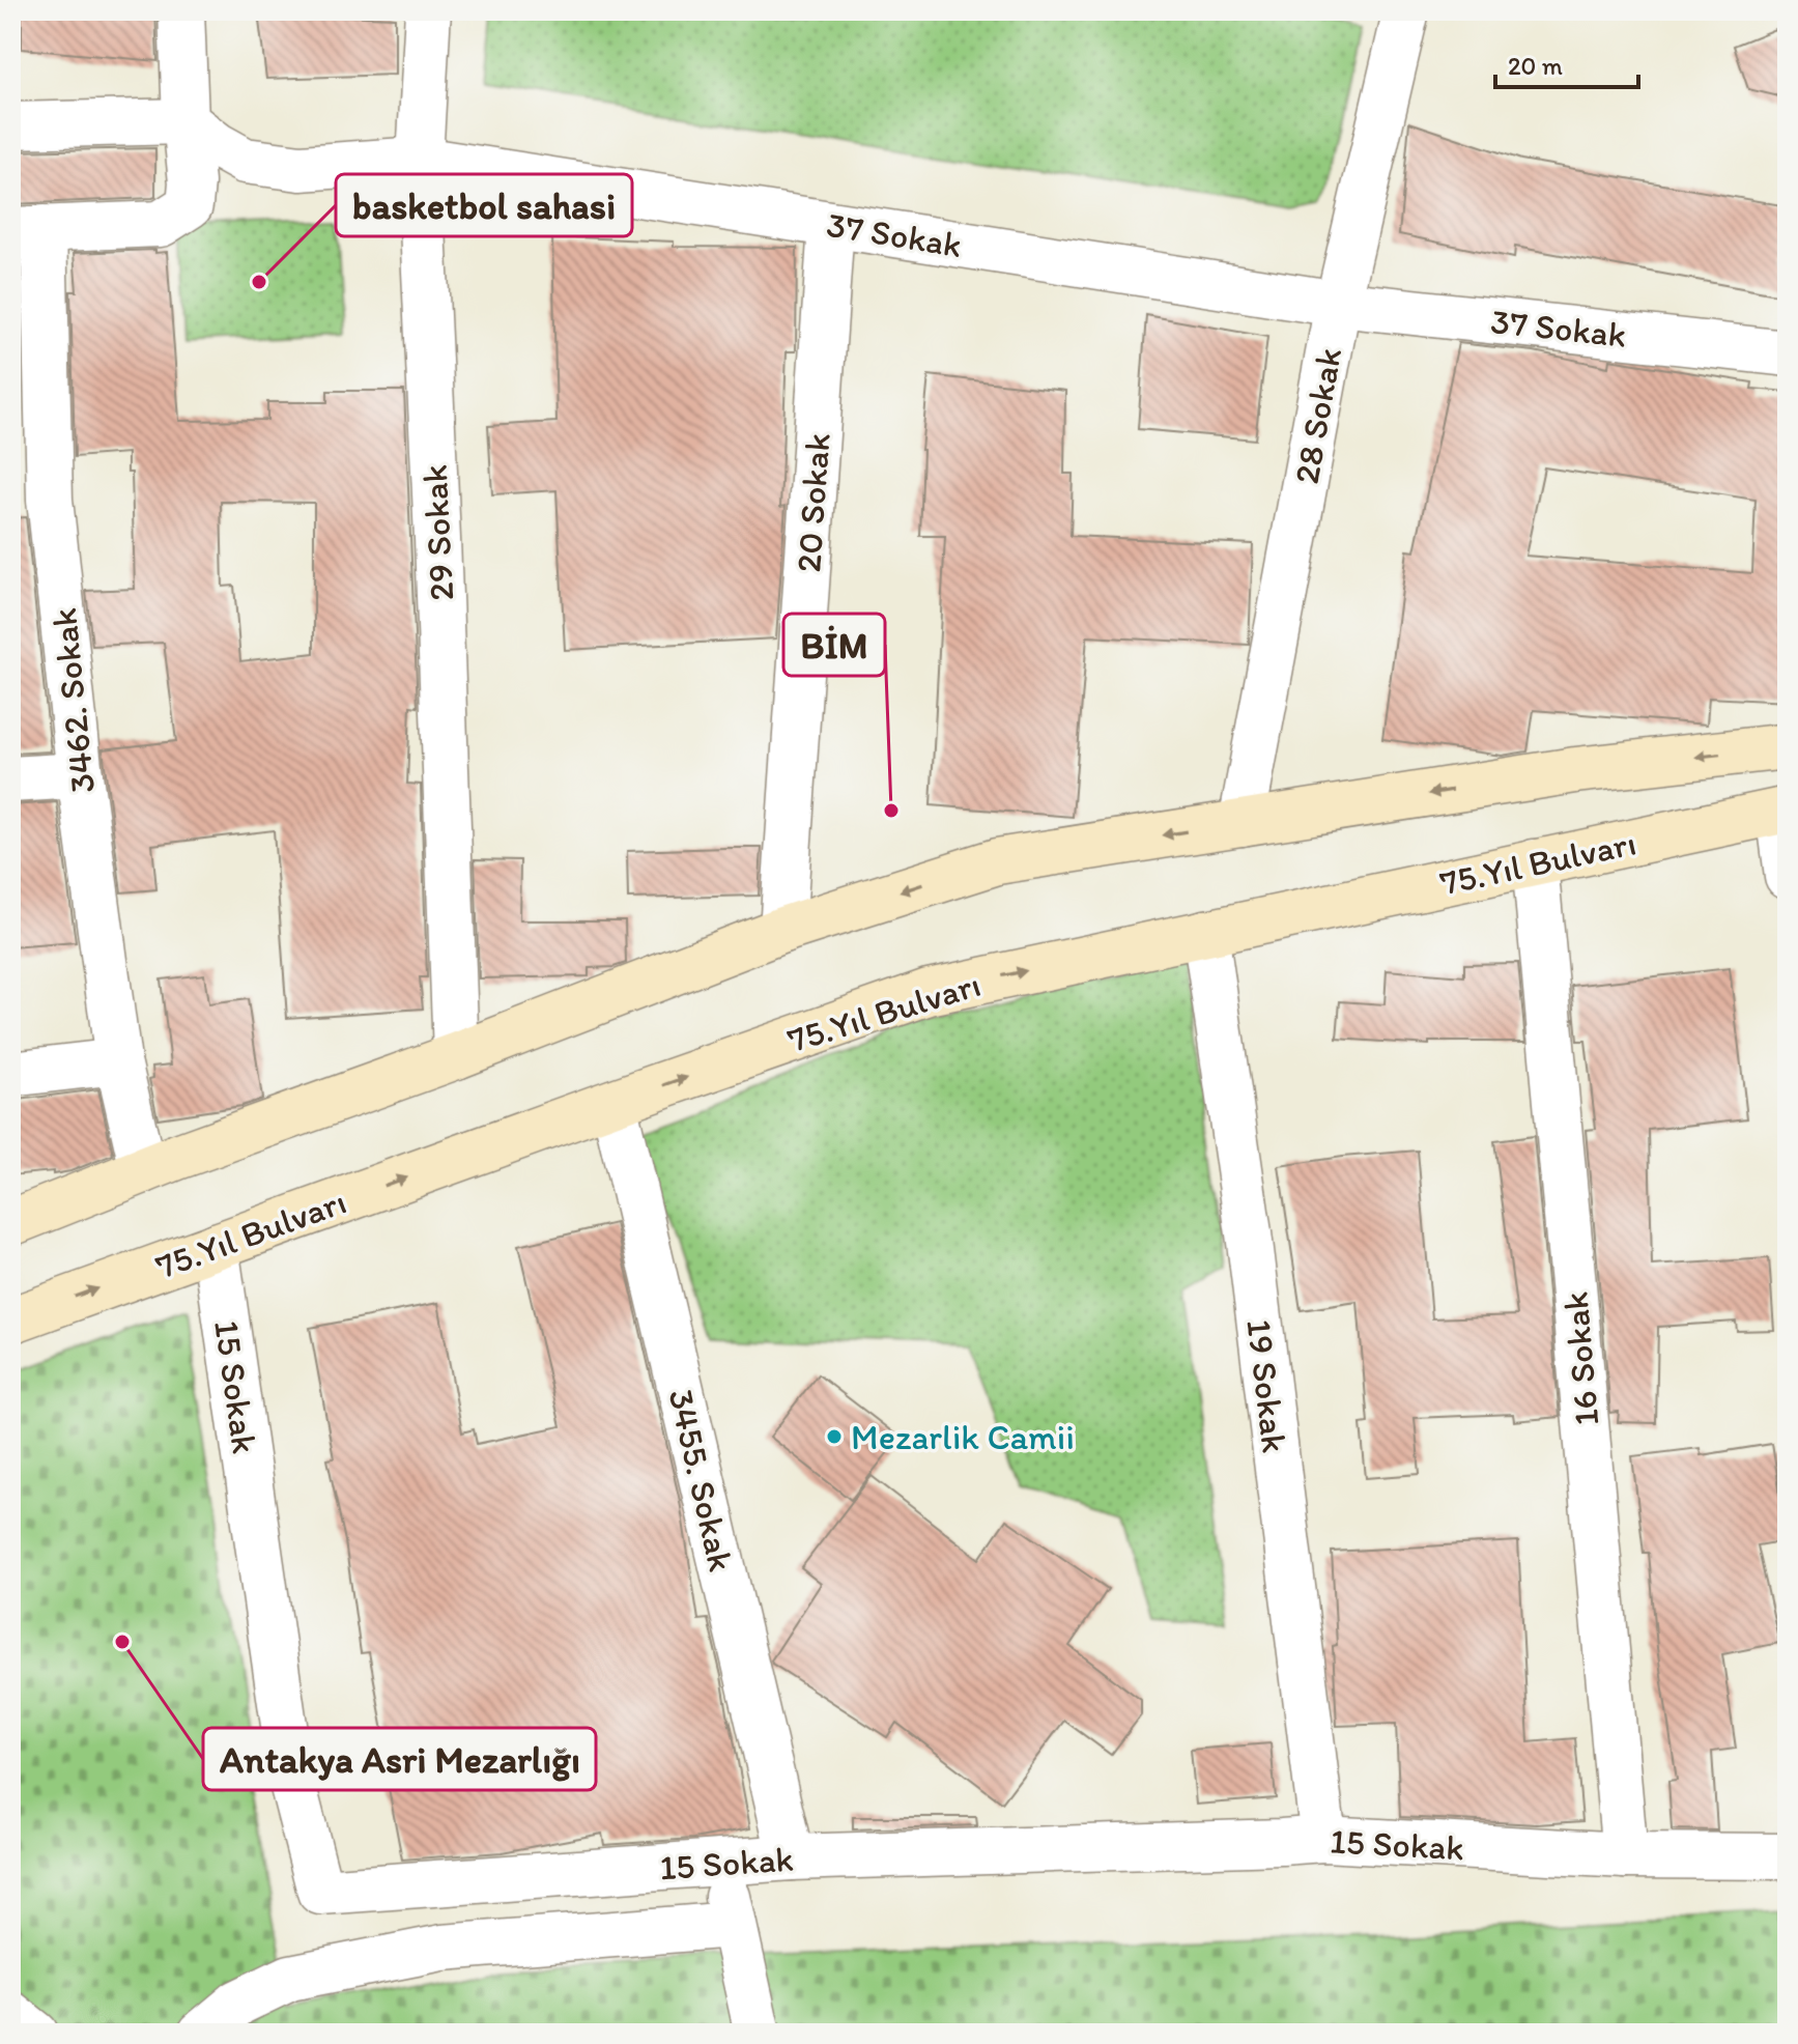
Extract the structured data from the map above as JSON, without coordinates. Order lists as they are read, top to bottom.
{
  "streets": {
    "main road": ["75.Yıl Bulvarı"],
    "street": [
      "37 Sokak",
      "28 Sokak",
      "20 Sokak",
      "29 Sokak",
      "3462. Sokak",
      "16 Sokak",
      "19 Sokak",
      "15 Sokak",
      "3455. Sokak"
    ]
  },
  "crossings": [
    ["37 Sokak", "28 Sokak"],
    ["37 Sokak", "20 Sokak"],
    ["37 Sokak", "29 Sokak"],
    ["75.Yıl Bulvarı", "16 Sokak"],
    ["75.Yıl Bulvarı", "19 Sokak"],
    ["75.Yıl Bulvarı", "15 Sokak"],
    ["75.Yıl Bulvarı", "3455. Sokak"],
    ["16 Sokak", "15 Sokak"],
    ["19 Sokak", "15 Sokak"],
    ["15 Sokak", "3455. Sokak"]
  ],
  "places": [
    "basketbol sahasi",
    "BİM",
    "Mezarlik Camii",
    "Antakya Asri Mezarlığı"
  ],
  "scale_bar": "20 m"
}
